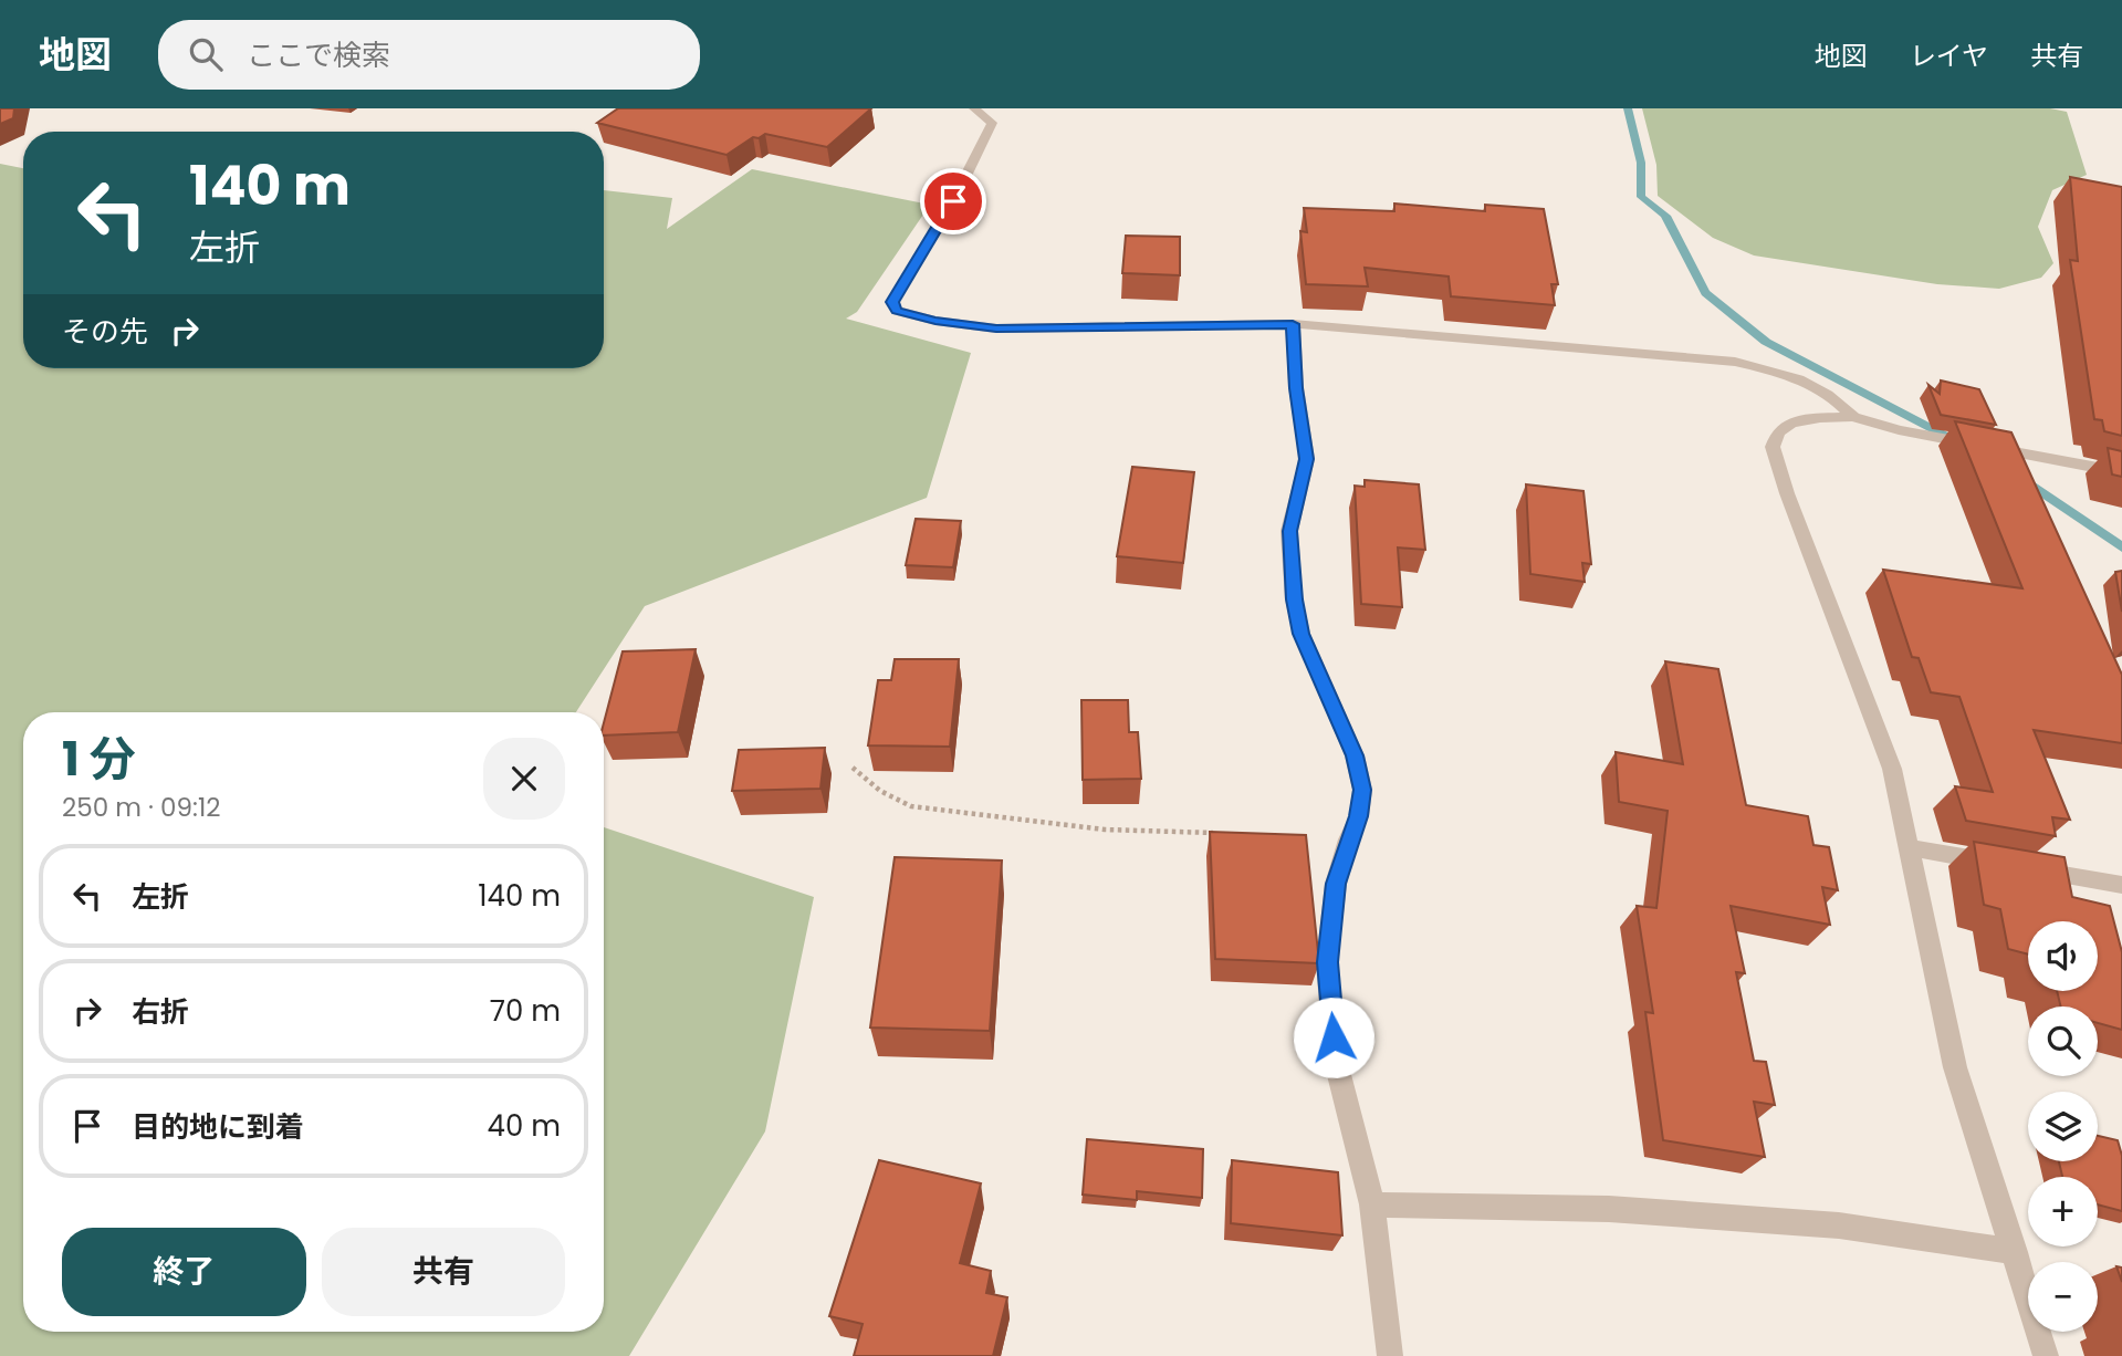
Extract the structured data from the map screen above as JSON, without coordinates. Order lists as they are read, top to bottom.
{
  "page": {
    "header": "地図",
    "search": "ここで検索",
    "nav": ["地図", "レイヤ", "共有"],
    "turn": ["140 m", "左折"],
    "then": "その先",
    "heading": ["1 分", "250 m · 09:12"],
    "list": [
      {
        "name": "左折",
        "value": "140 m"
      },
      {
        "name": "右折",
        "value": "70 m"
      },
      {
        "name": "目的地に到着",
        "value": "40 m"
      }
    ],
    "map_buttons": ["+", "−"],
    "buttons": ["終了", "共有"]
  }
}
